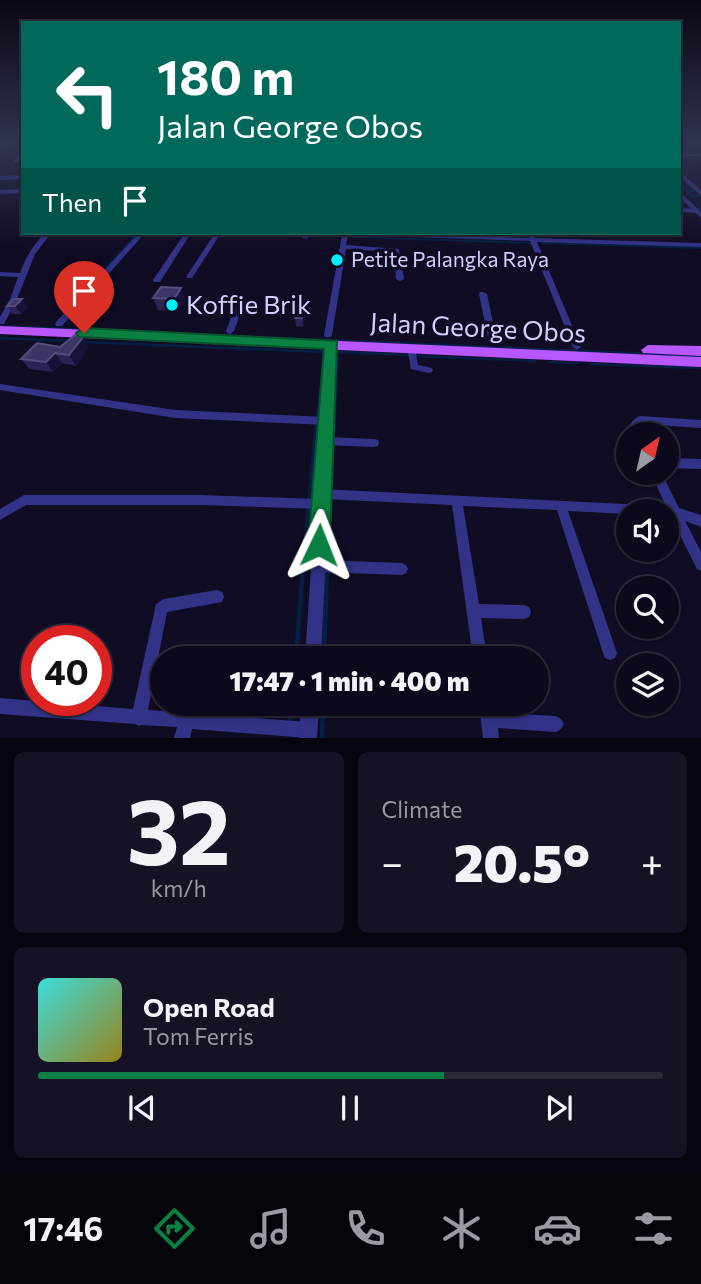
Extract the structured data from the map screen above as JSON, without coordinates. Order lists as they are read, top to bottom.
{
  "streets": {
    "main road": ["Jalan George Obos"]
  },
  "places": ["Petite Palangka Raya", "Koffie Brik"],
  "north": "top right",
  "page": {
    "turn": ["180 m", "Jalan George Obos"],
    "then": "Then",
    "limit": "40",
    "trip": "17:47 · 1 min · 400 m",
    "tile": [
      ["32", "km/h"],
      "Climate"
    ],
    "heat": ["−", "20.5°", "+"],
    "song": ["Open Road", "Tom Ferris"],
    "tabs": "17:46"
  }
}
